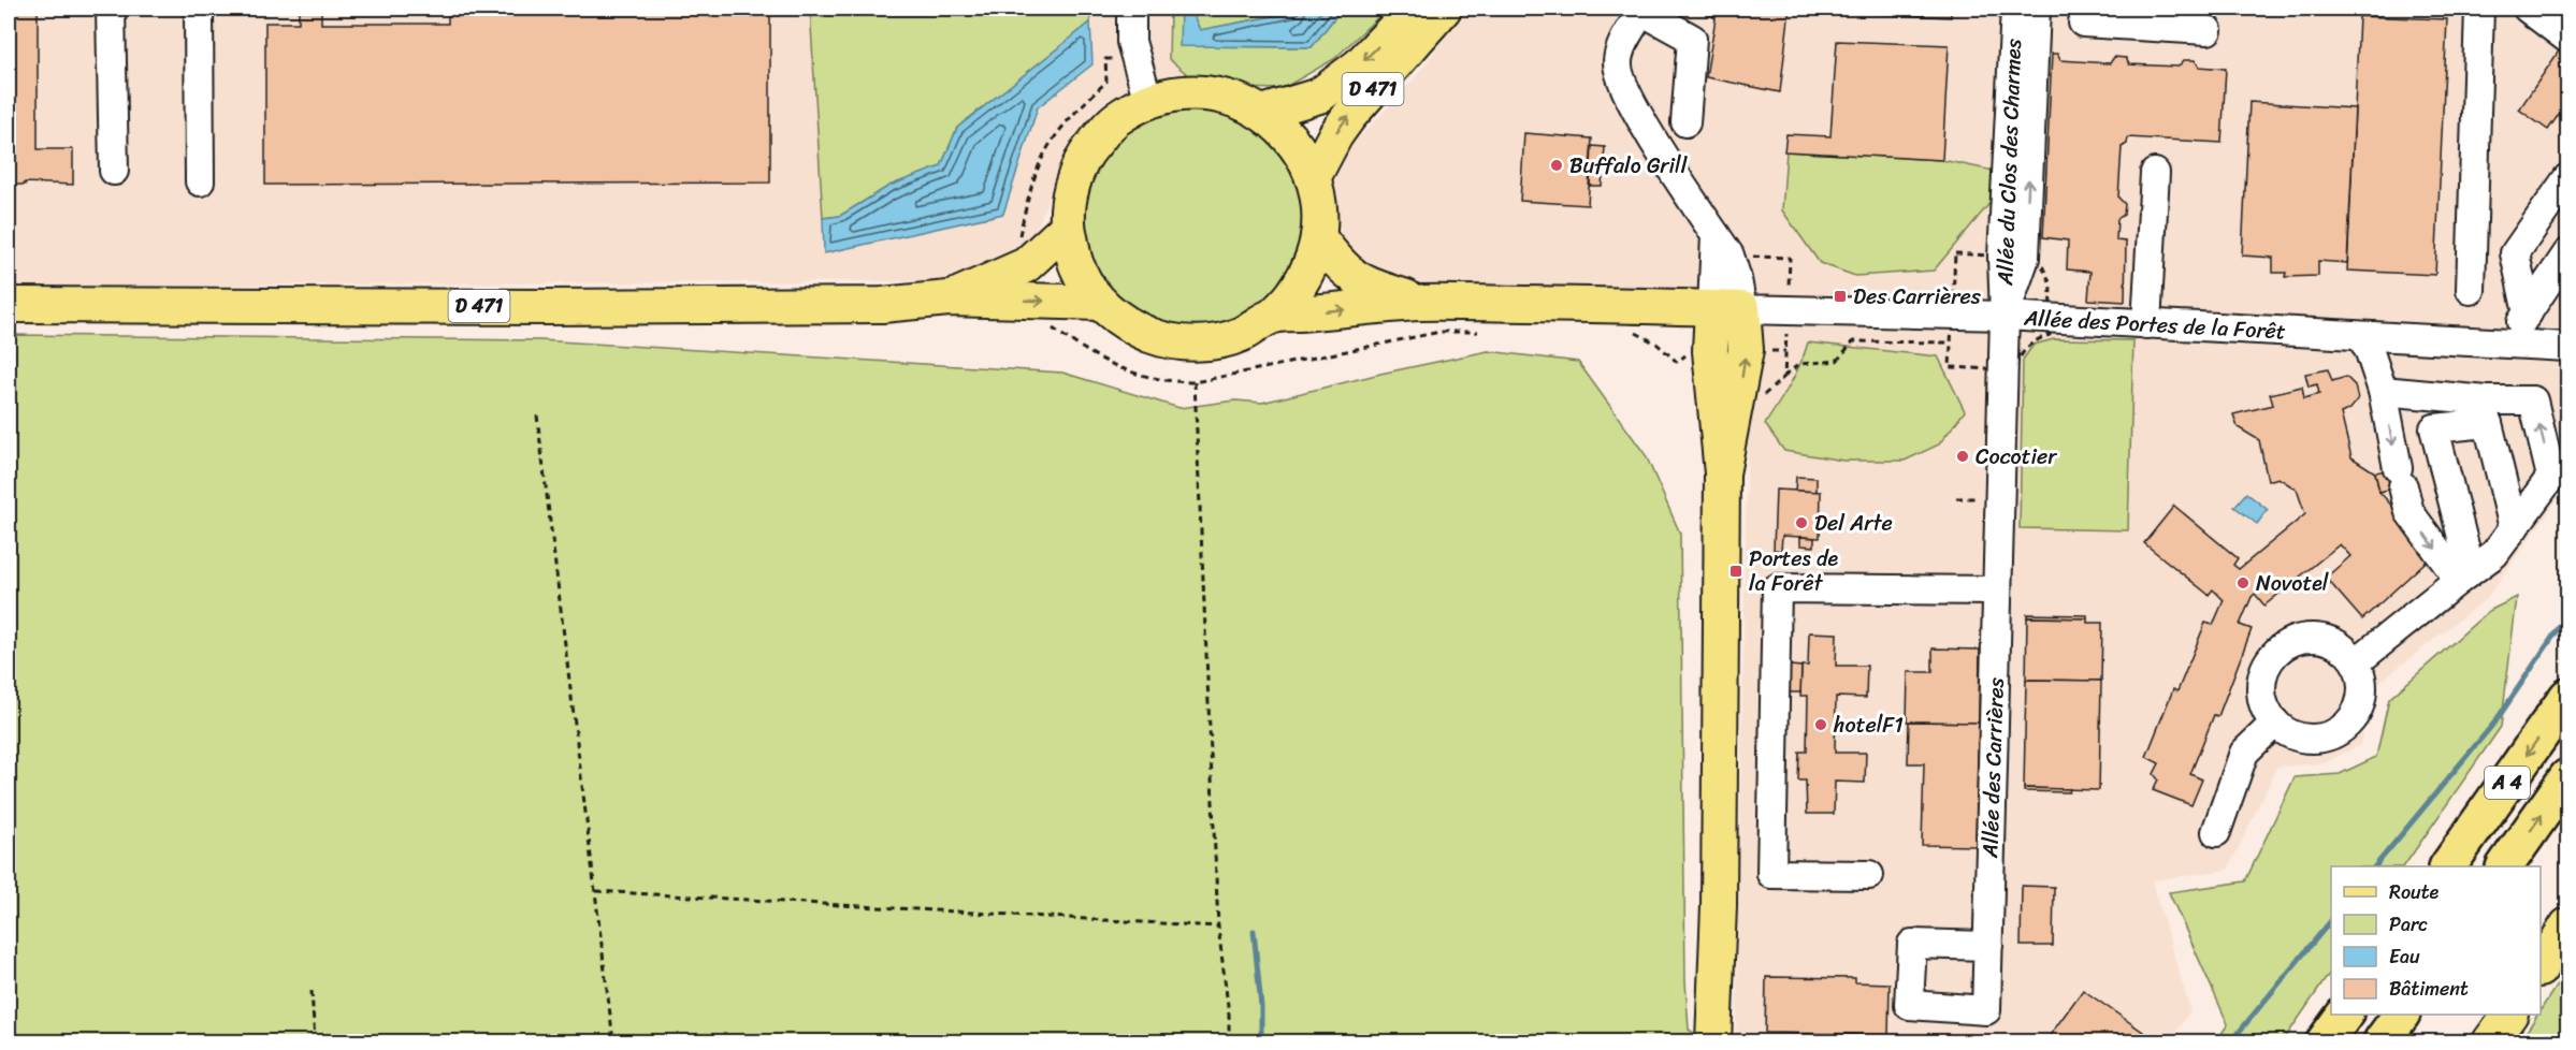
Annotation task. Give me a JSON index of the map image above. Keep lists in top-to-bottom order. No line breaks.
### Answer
{"streets":{"highway":["A 4"],"main road":["D 471"],"street":["Allée du Clos des Charmes","Allée des Portes de la Forêt","Allée des Carrières"]},"crossings":[["Allée du Clos des Charmes","Allée des Portes de la Forêt"],["Allée du Clos des Charmes","Allée des Carrières"]],"places":{"other":["Buffalo Grill","Cocotier","Del Arte","Novotel","hotelF1"],"transit":["Des Carrières","Portes de la Forêt"]},"legend":["Route","Parc","Eau","Bâtiment"]}
